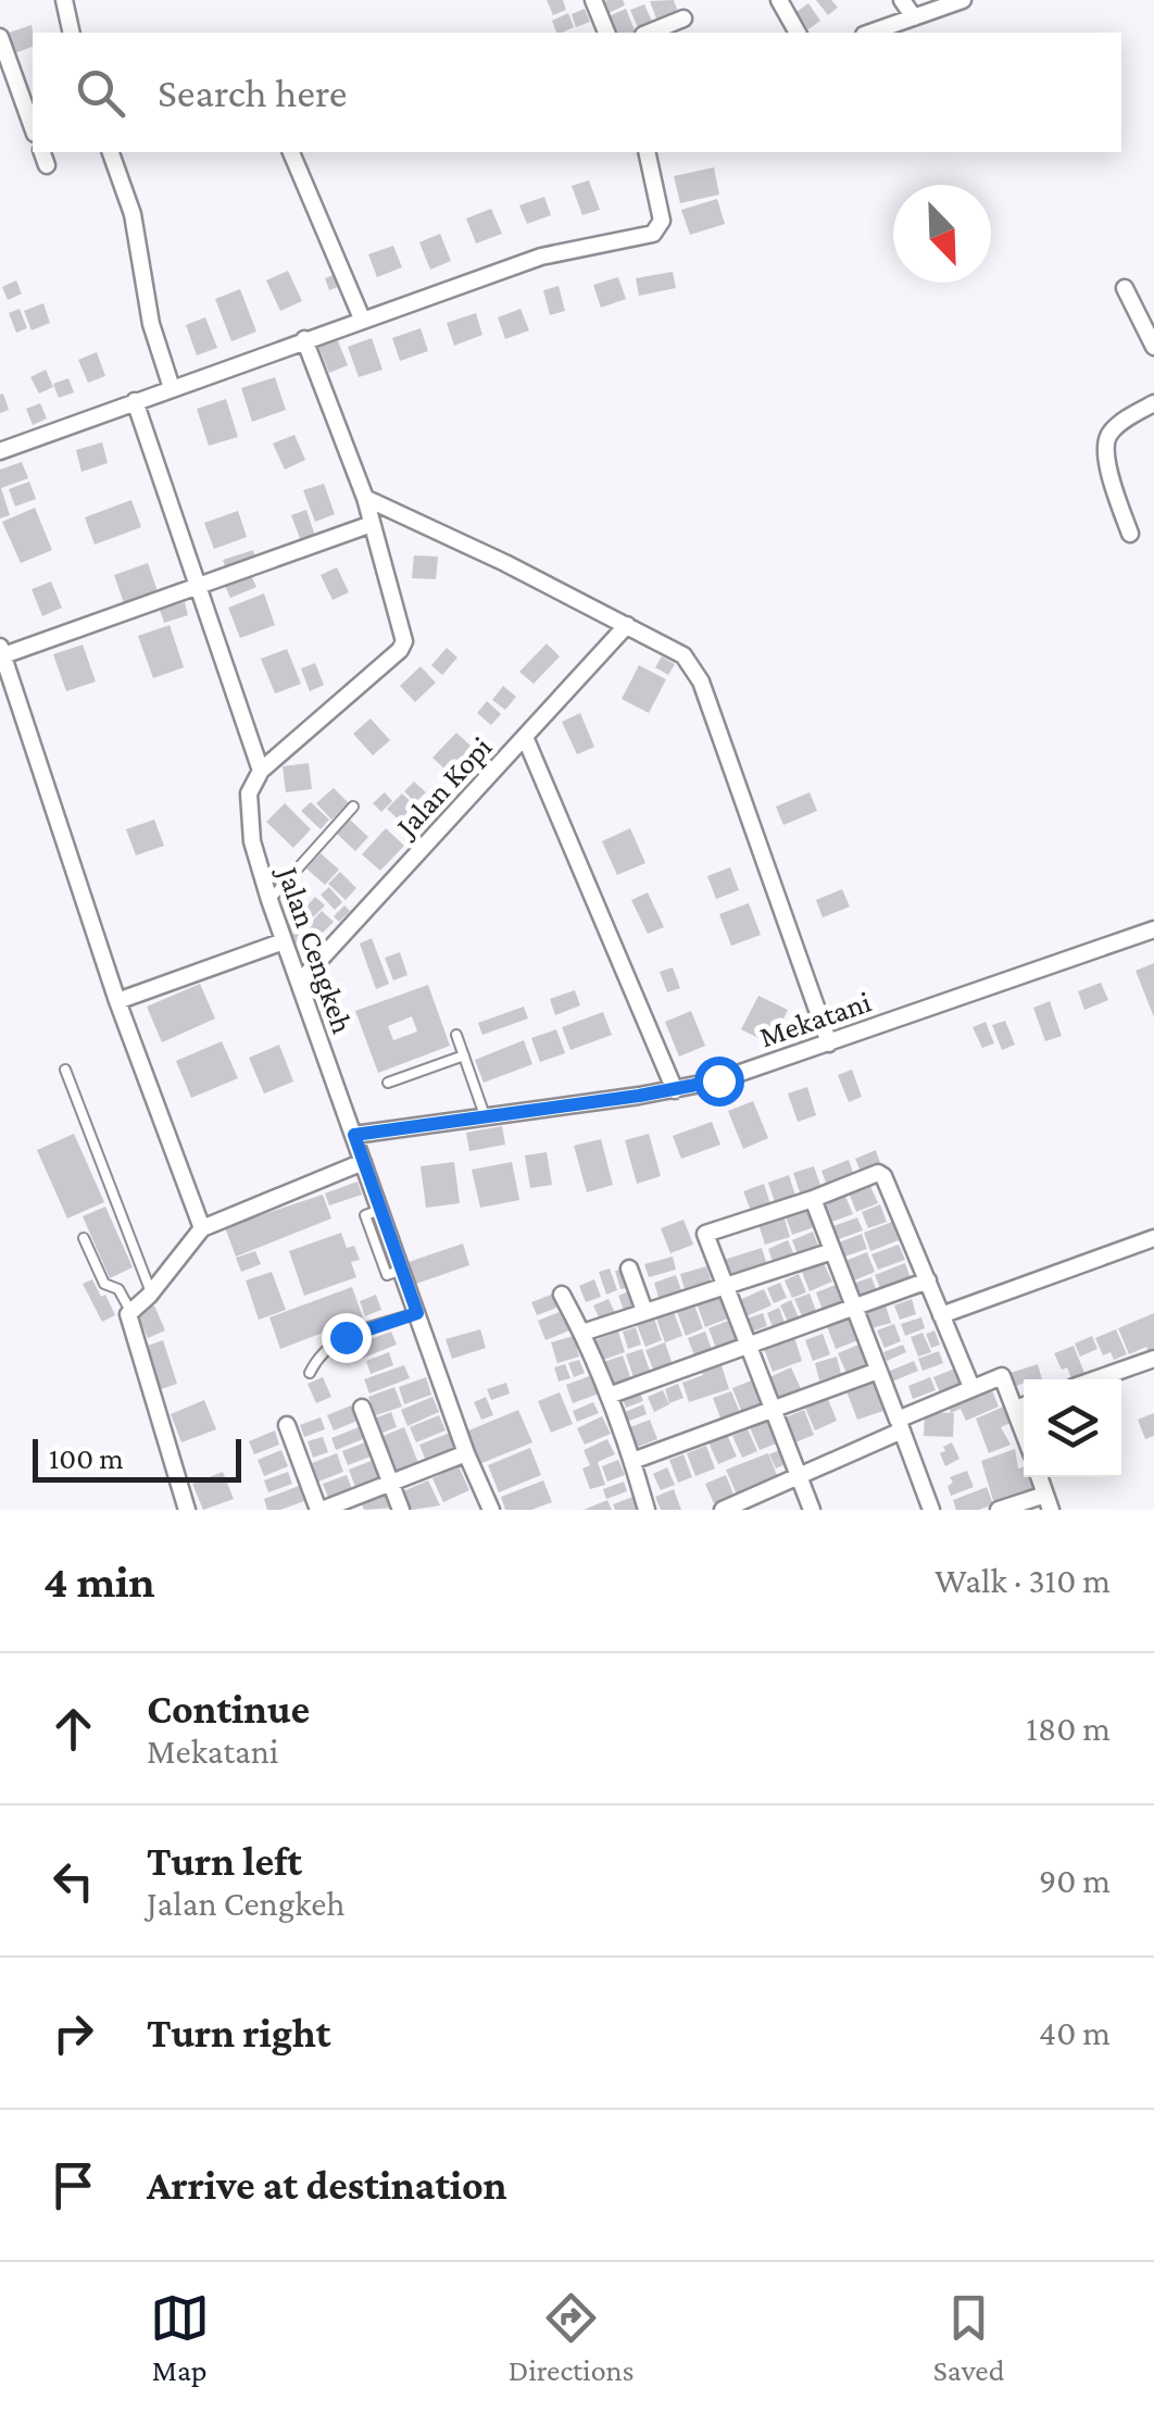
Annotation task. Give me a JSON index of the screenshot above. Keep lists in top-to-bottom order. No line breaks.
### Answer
{"streets":{"street":["Jalan Kopi","Jalan Cengkeh","Mekatani"]},"crossings":[["Jalan Kopi","Jalan Cengkeh"],["Jalan Cengkeh","Mekatani"]],"scale_bar":"100 m","north":"bottom right","page":{"search":"Search here","scale":"100 m","heading":["4 min","Walk · 310 m"],"list":[["Continue","Mekatani","180 m"],["Turn left","Jalan Cengkeh","90 m"],["Turn right","40 m"],"Arrive at destination"],"nav":["Map","Directions","Saved"]}}
